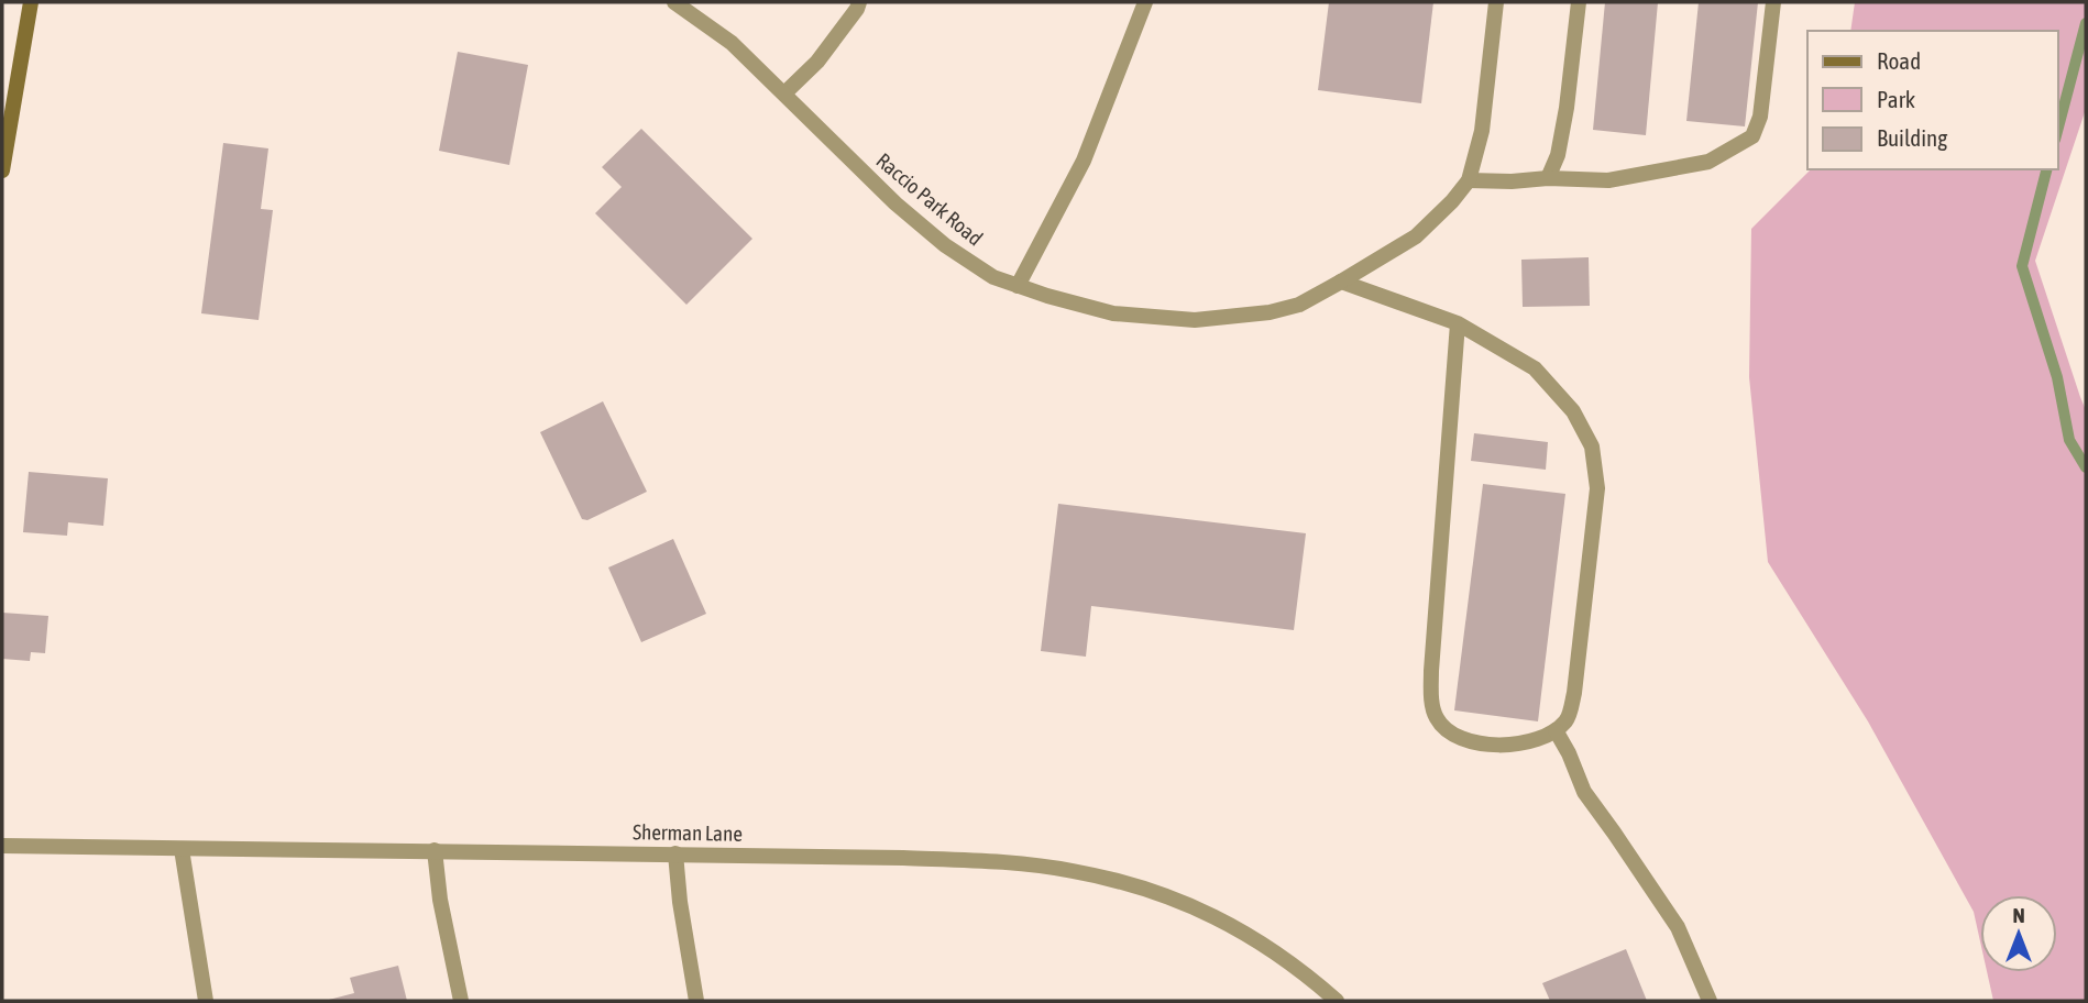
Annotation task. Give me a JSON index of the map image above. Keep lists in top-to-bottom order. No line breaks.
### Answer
{"streets":{"street":["Raccio Park Road","Sherman Lane"]},"legend":["Road","Park","Building"],"north":"top"}
